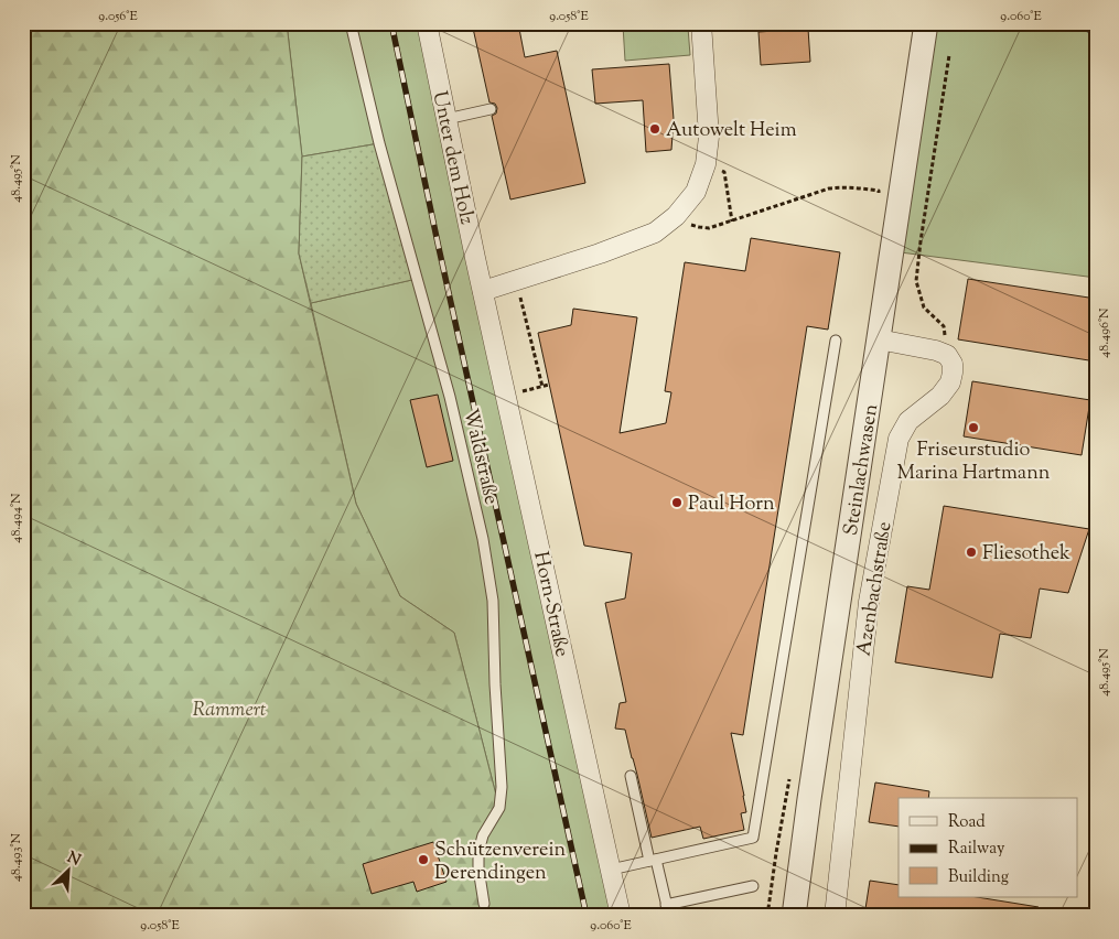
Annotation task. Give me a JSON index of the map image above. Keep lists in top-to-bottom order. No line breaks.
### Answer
{"streets":{"street":["Unter dem Holz","Steinlachwasen","Azenbachstraße","Horn-Straße"],"lane":["Waldstraße"]},"crossings":[["Unter dem Holz","Horn-Straße"]],"parks":["Rammert"],"places":["Autowelt Heim","Friseurstudio Marina Hartmann","Paul Horn","Fliesothek","Schützenverein Derendingen"],"legend":["Road","Railway","Building"],"north":"top right","coordinates":["9.056°E","9.058°E","9.060°E","48.495°N","48.496°N","48.494°N","48.493°N"]}
